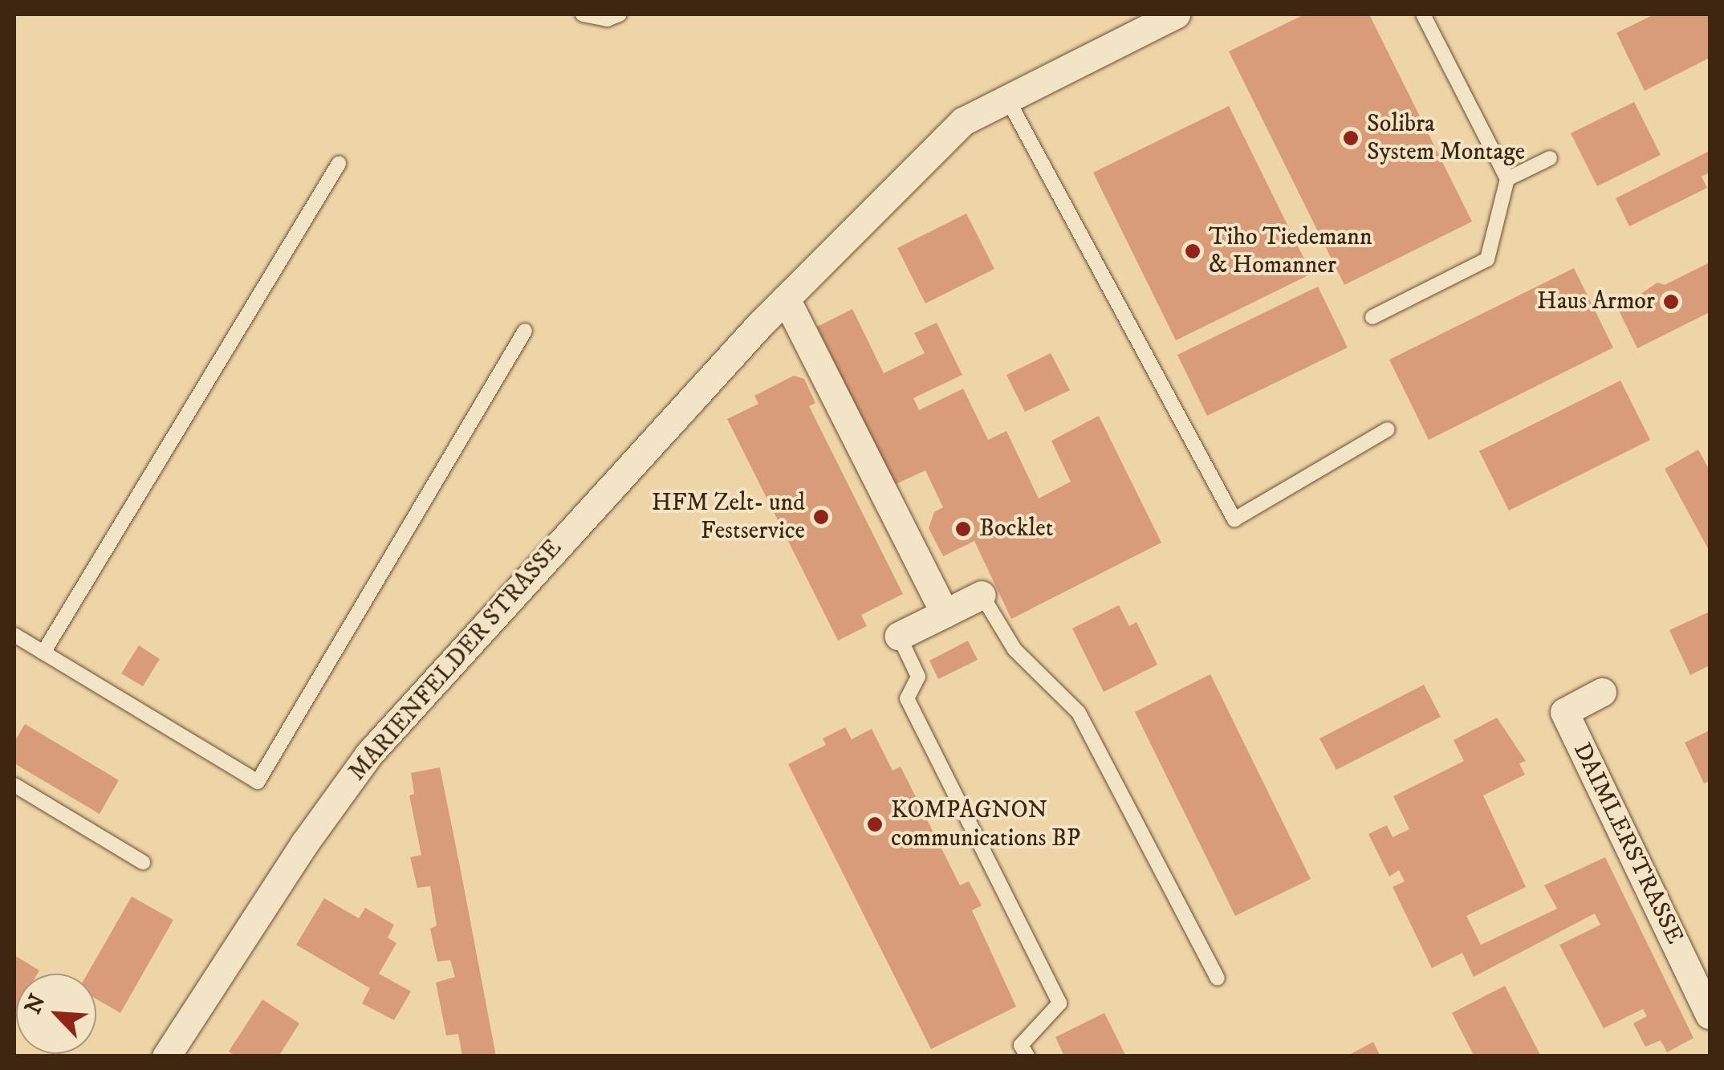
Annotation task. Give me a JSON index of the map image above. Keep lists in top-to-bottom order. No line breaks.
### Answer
{"streets":{"street":["MARIENFELDER STRASSE","DAIMLERSTRASSE"]},"places":["Solibra System Montage","Tiho Tiedemann & Homanner","Haus Armor","HFM Zelt- und Festservice","Bocklet","KOMPAGNON communications BP"],"north":"top left"}
